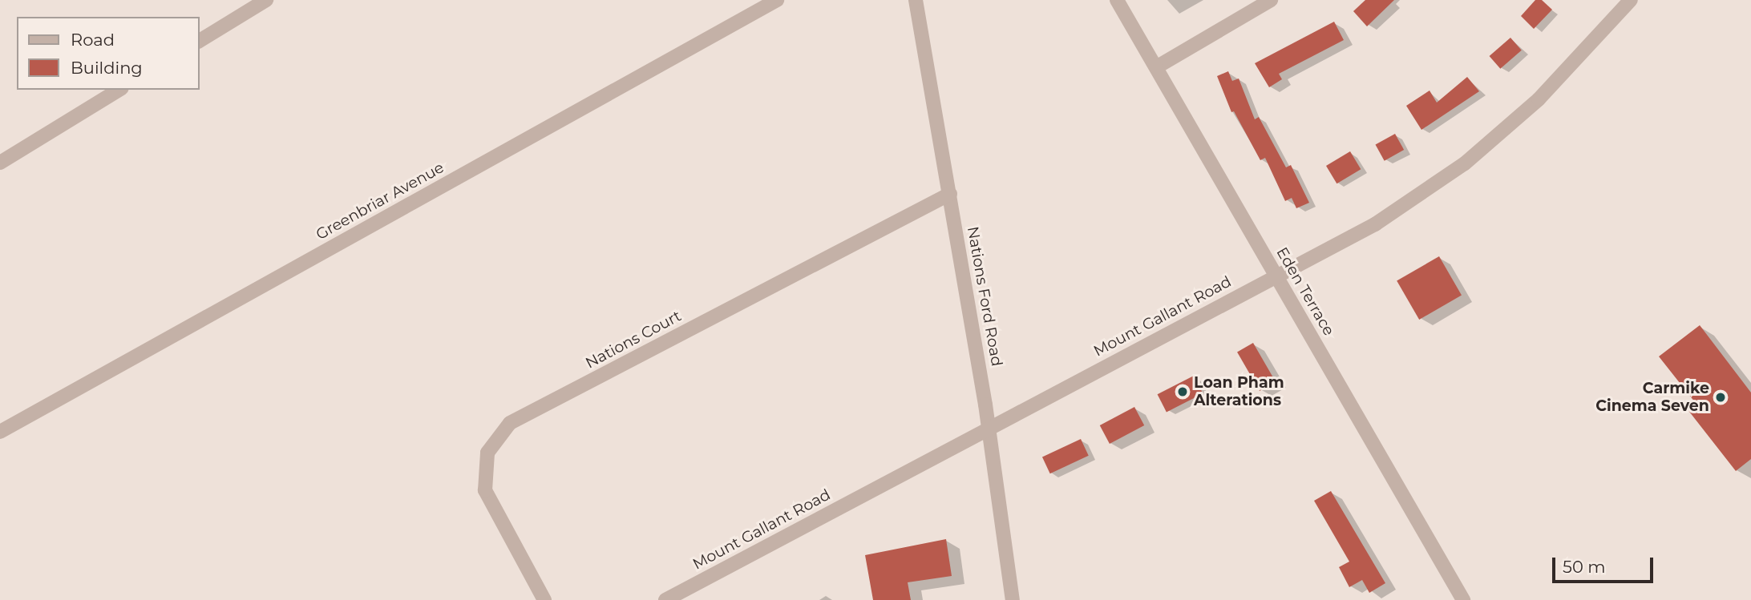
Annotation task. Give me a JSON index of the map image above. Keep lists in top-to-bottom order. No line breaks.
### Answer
{"streets":{"street":["Greenbriar Avenue","Eden Terrace","Nations Ford Road","Mount Gallant Road","Nations Court"]},"crossings":[["Eden Terrace","Mount Gallant Road"],["Nations Ford Road","Mount Gallant Road"],["Nations Ford Road","Nations Court"]],"places":["Loan Pham Alterations","Carmike Cinema Seven"],"legend":["Road","Building"],"scale_bar":"50 m"}
